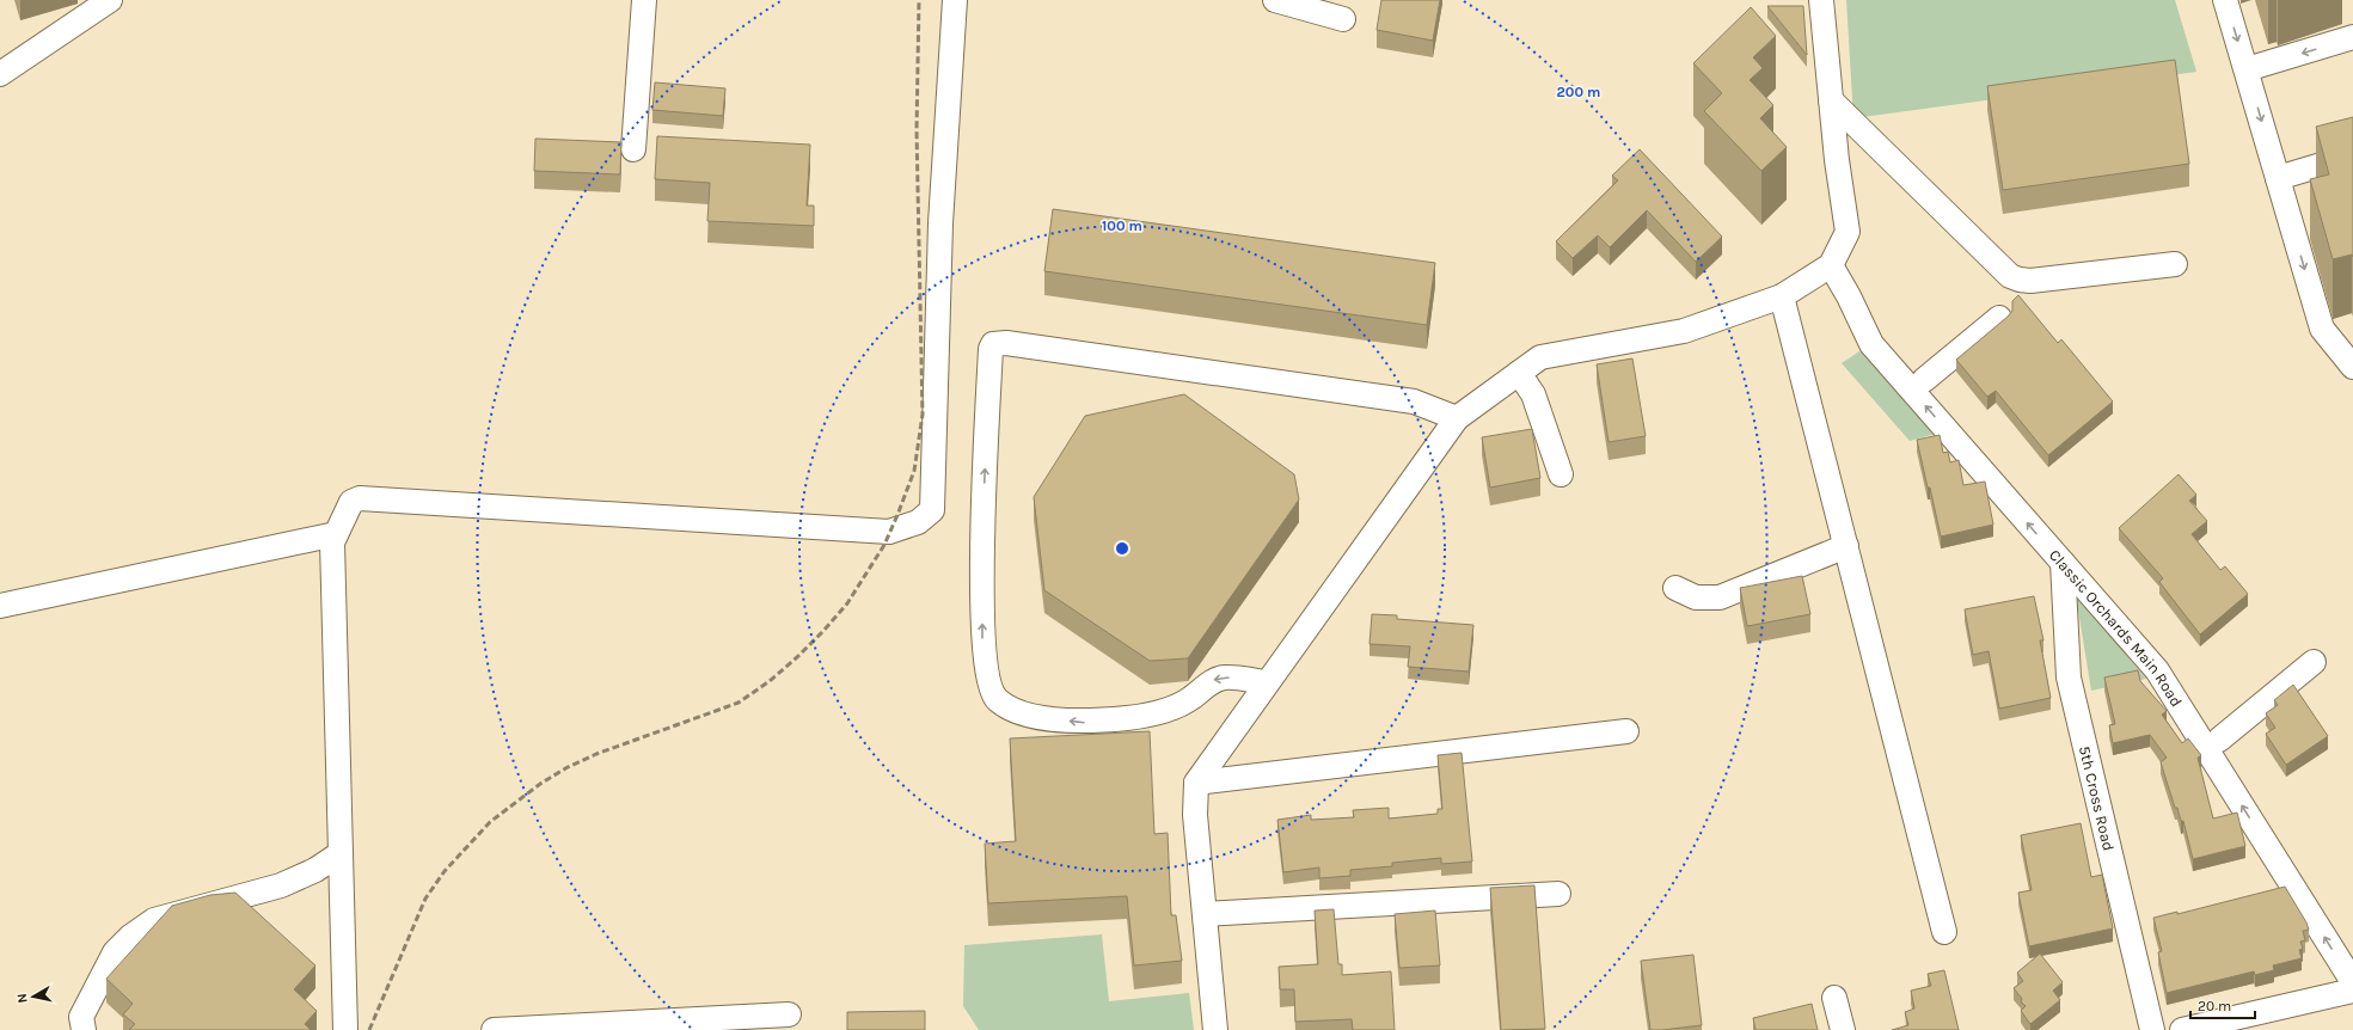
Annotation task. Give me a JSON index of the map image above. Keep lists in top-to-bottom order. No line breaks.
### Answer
{"streets":{"street":["Classic Orchards Main Road","5th Cross Road"]},"crossings":[["Classic Orchards Main Road","5th Cross Road"]],"scale_bar":"20 m","north":"left","rings":["200 m","100 m"]}
